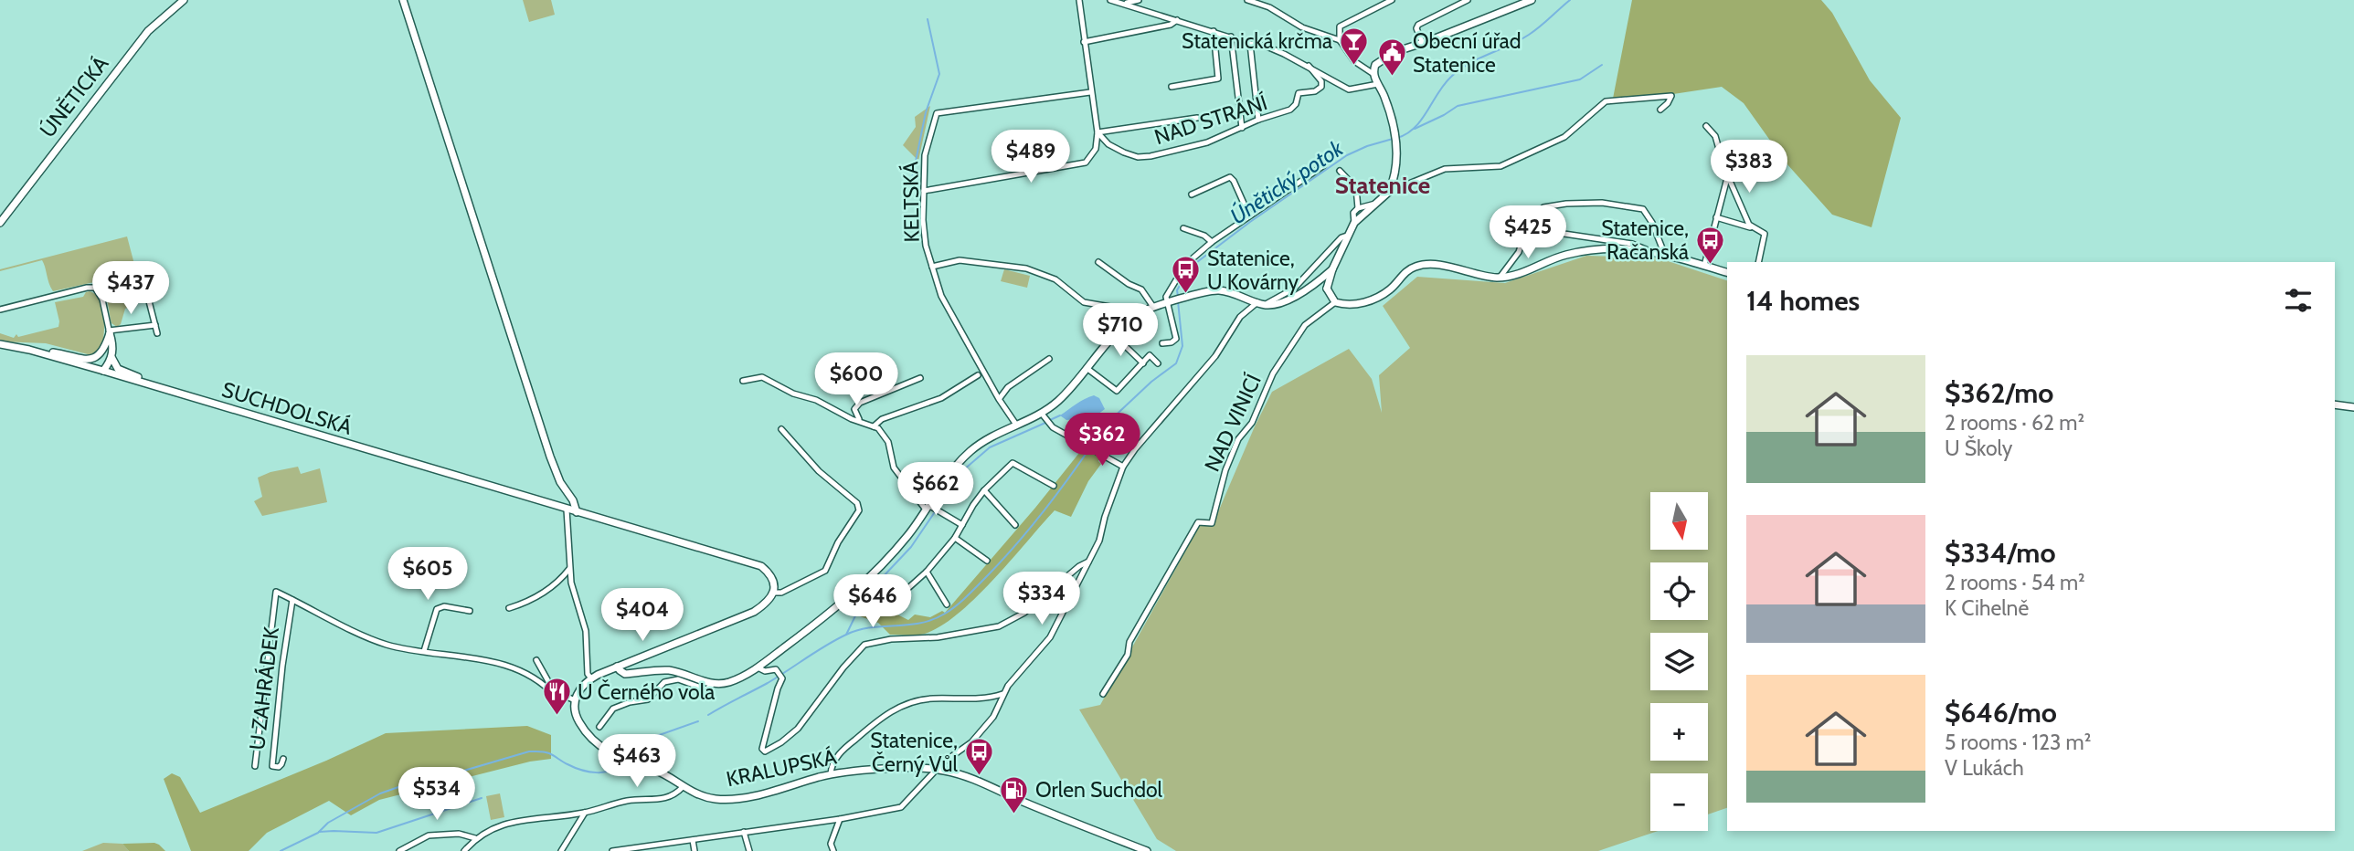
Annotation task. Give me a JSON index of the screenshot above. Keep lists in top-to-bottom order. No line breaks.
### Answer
{"streets":{"main road":["ÚNĚTICKÁ","SUCHDOLSKÁ","KRALUPSKÁ"],"street":["NAD STRÁNÍ","KELTSKÁ","NAD VINICÍ","U ZAHRÁDEK"]},"crossings":[["NAD STRÁNÍ","KELTSKÁ"]],"districts":["Statenice"],"water":["Únětický potok"],"places":{"bar":["Statenická krčma"],"public building":["Obecní úřad Statenice"],"bus stop":["Statenice, Račanská","Statenice, U Kovárny","Statenice, Černý Vůl"],"restaurant":["U Černého vola"],"fuel station":["Orlen Suchdol"]},"north":"bottom","page":{"price":["$489","$383","$425","$437","$710","$600","$362","$662","$605","$334","$646","$404","$463","$534"],"heading":"14 homes","list":[{"name":"$362/mo","note":"2 rooms · 62 m² · U Školy"},{"name":"$334/mo","note":"2 rooms · 54 m² · K Cihelně"},{"name":"$646/mo","note":"5 rooms · 123 m² · V Lukách"}],"map_buttons":["+","−"]}}
